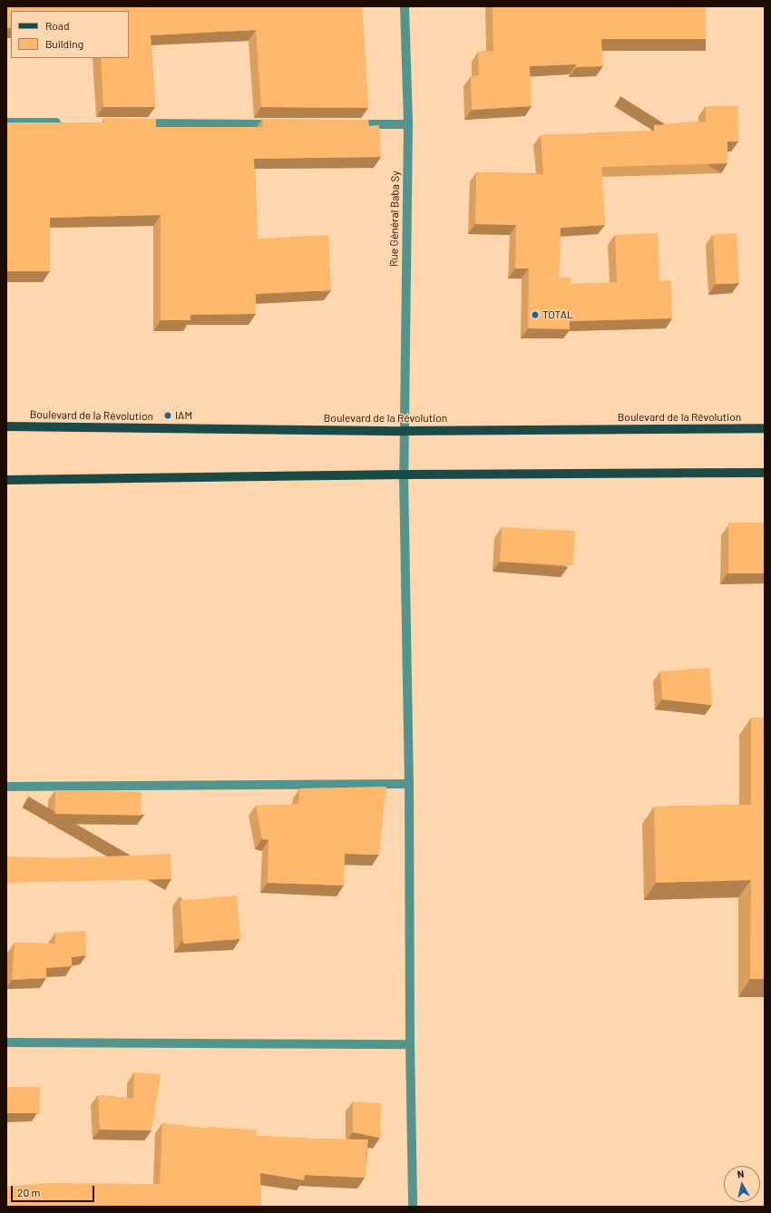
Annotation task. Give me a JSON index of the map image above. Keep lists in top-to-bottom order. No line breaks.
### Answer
{"streets":{"main road":["Boulevard de la Révolution"],"street":["Rue Général Baba Sy"]},"crossings":[["Rue Général Baba Sy","Boulevard de la Révolution"]],"places":["TOTAL","IAM"],"legend":["Road","Building"],"scale_bar":"20 m","north":"top"}
